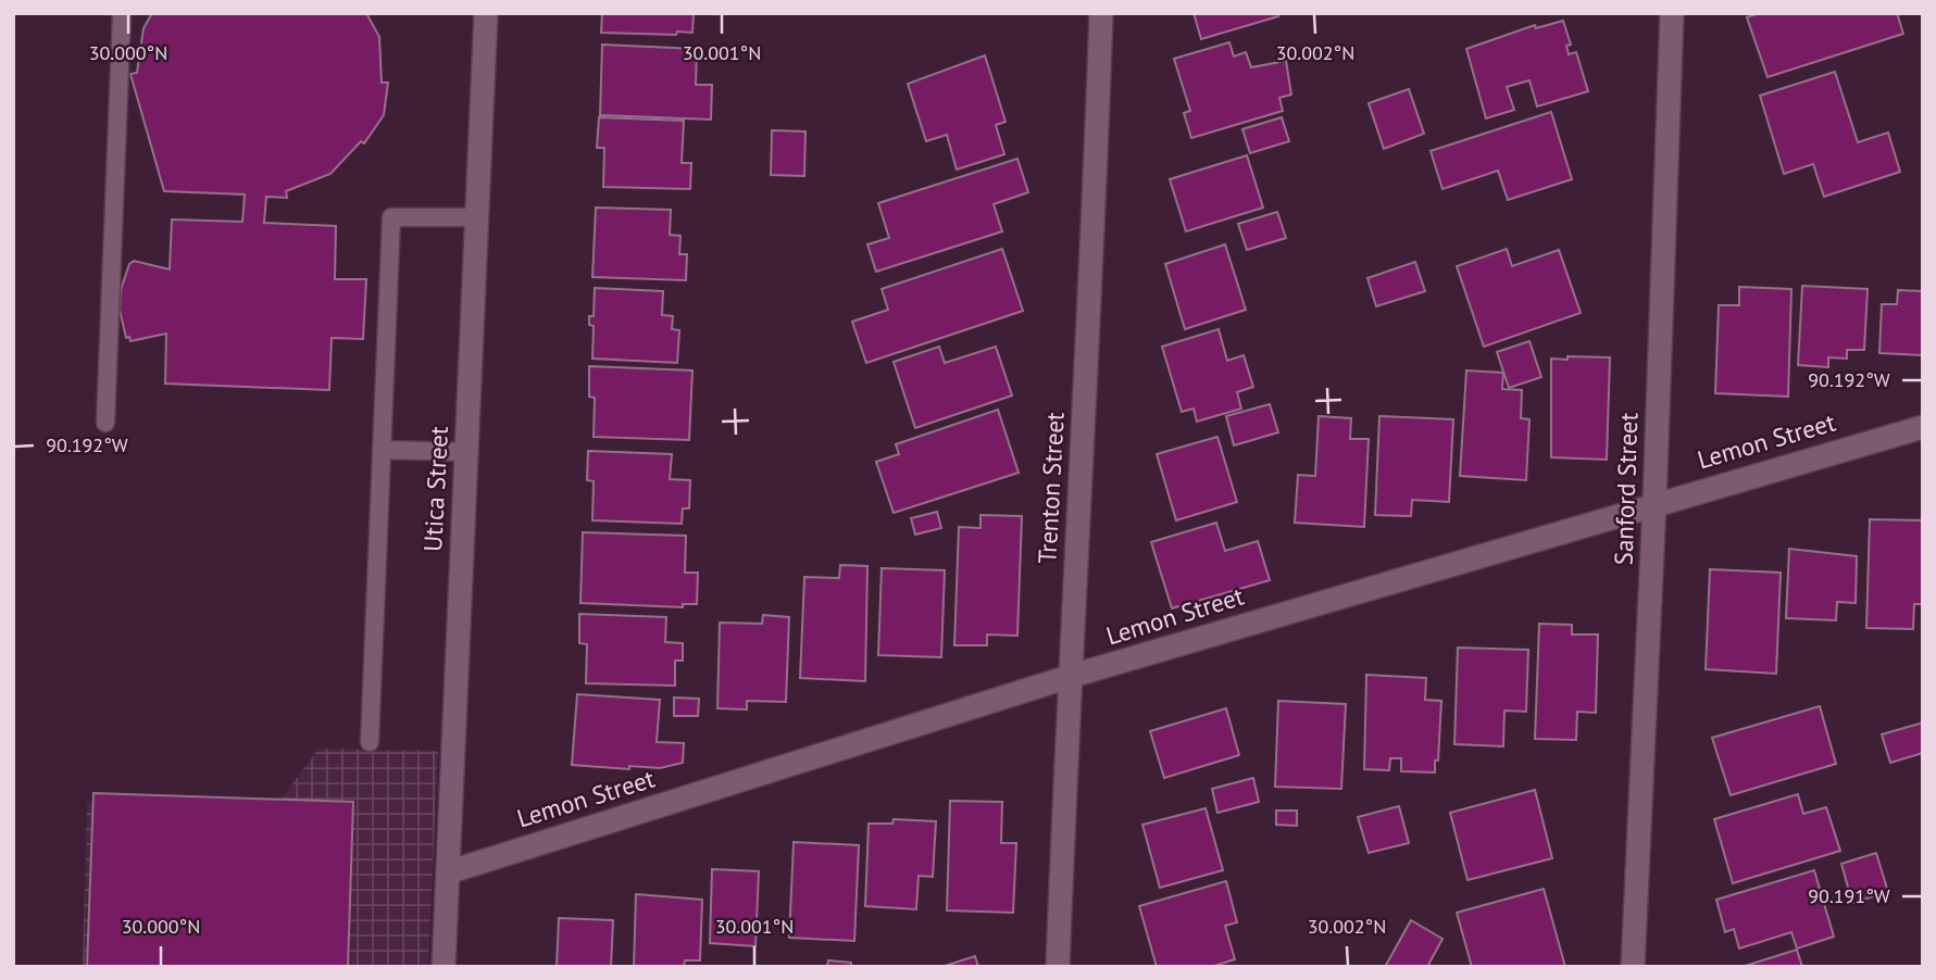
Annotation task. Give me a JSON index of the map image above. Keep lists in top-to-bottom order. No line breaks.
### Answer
{"streets":{"street":["Lemon Street","Trenton Street","Utica Street","Sanford Street"]},"crossings":[["Lemon Street","Trenton Street"],["Lemon Street","Utica Street"],["Lemon Street","Sanford Street"]],"coordinates":["30.000°N","30.001°N","30.002°N","90.192°W","90.191°W"]}
